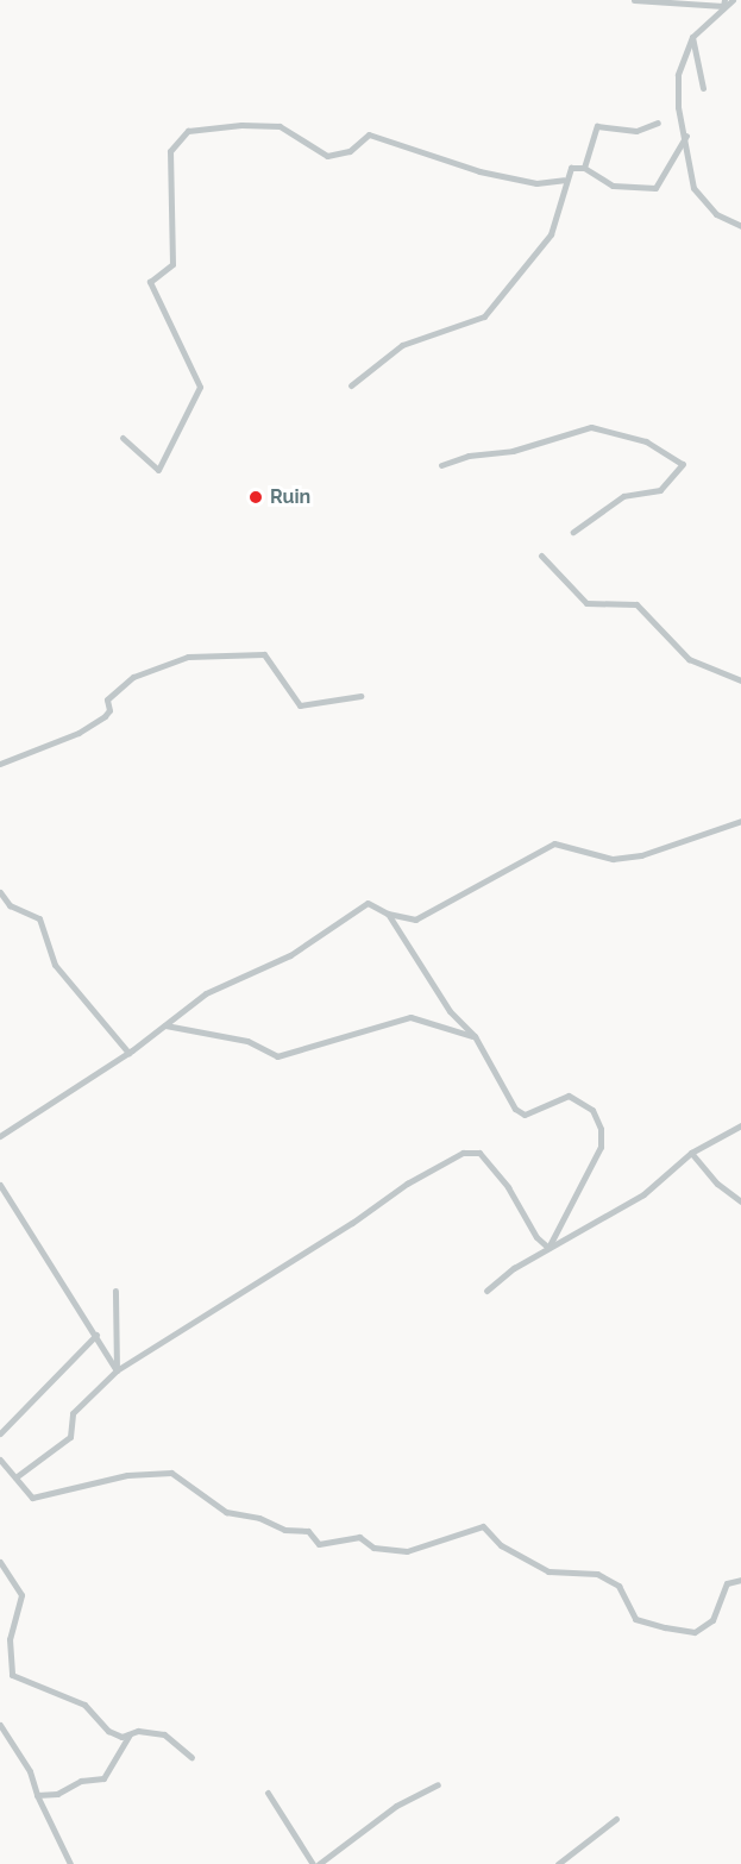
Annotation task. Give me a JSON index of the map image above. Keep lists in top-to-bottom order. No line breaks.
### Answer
{"places":["Ruin"]}
